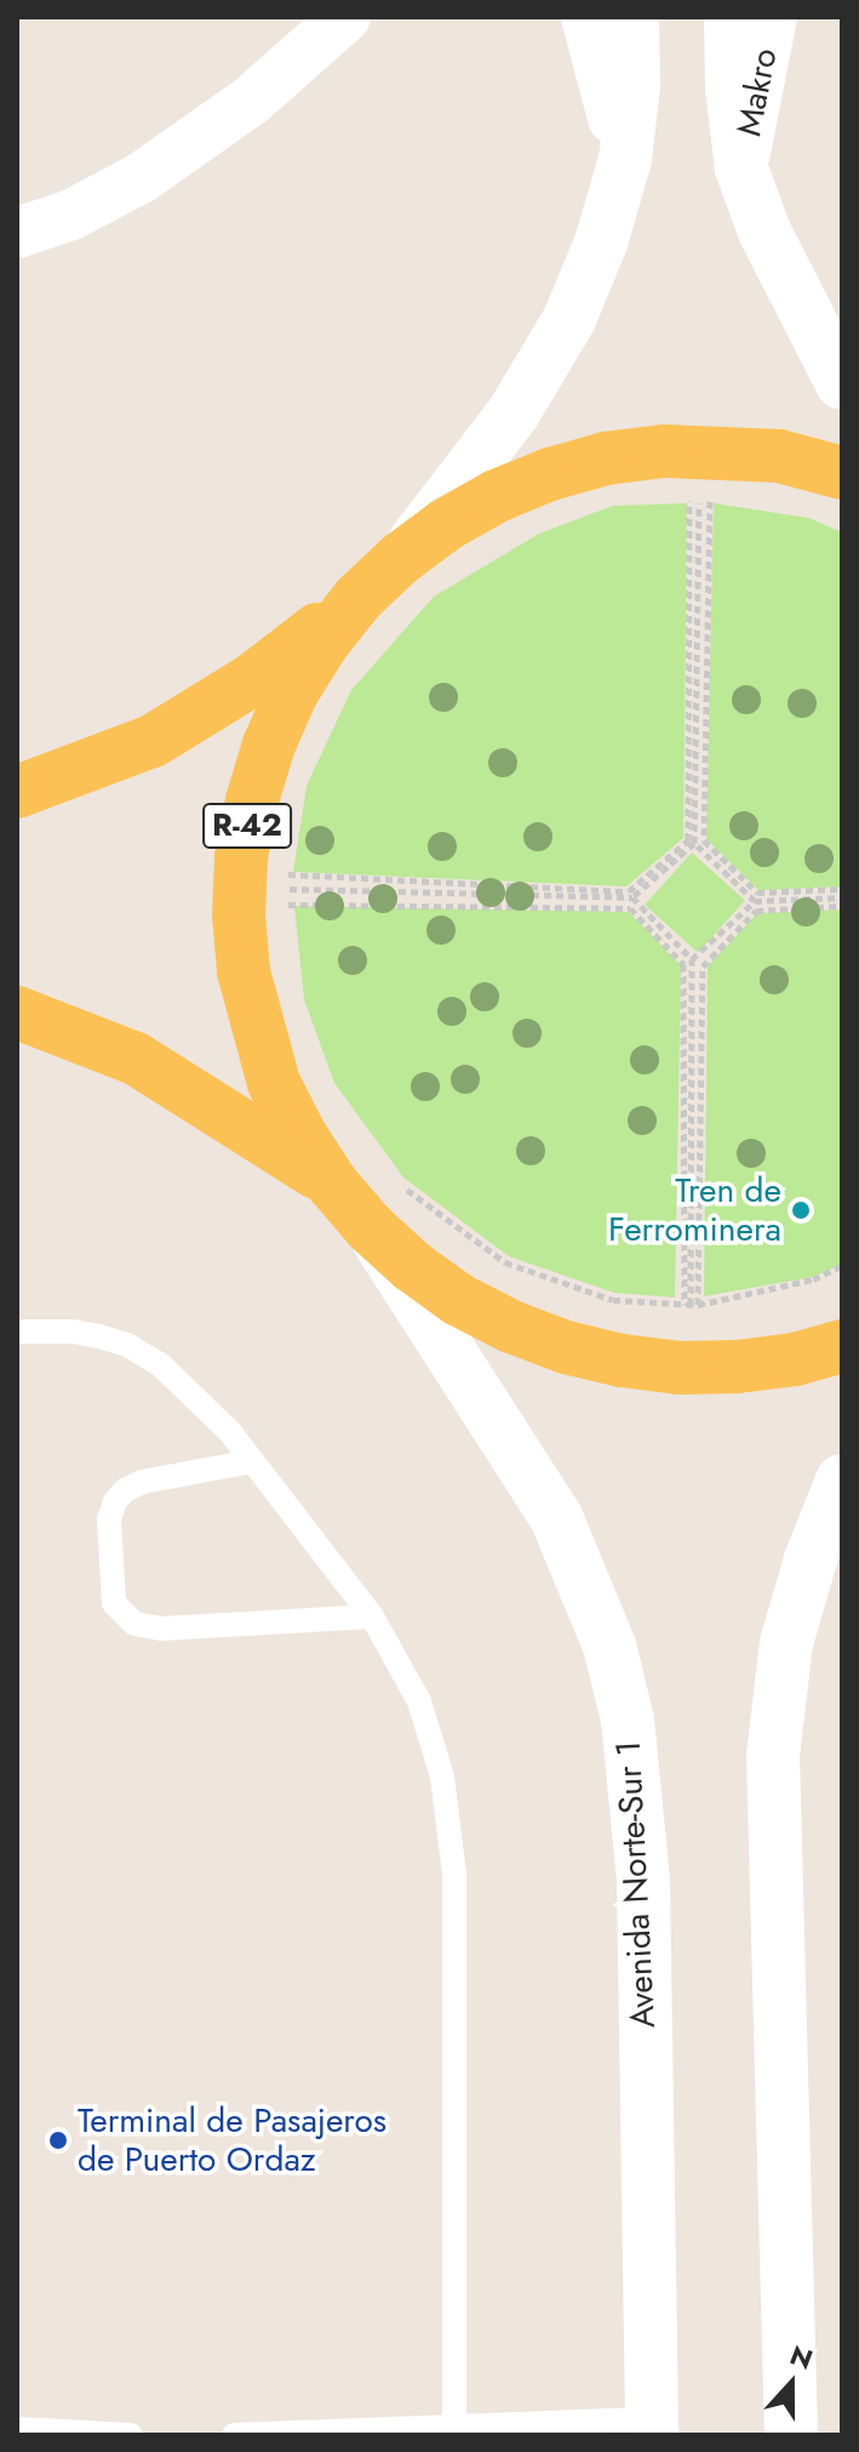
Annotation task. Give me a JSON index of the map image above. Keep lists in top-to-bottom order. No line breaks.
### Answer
{"streets":{"main road":["R-42","Avenida Norte-Sur 1"],"street":["Makro"]},"crossings":[["R-42","Avenida Norte-Sur 1"]],"places":["Tren de Ferrominera","Terminal de Pasajeros de Puerto Ordaz"],"north":"top"}
